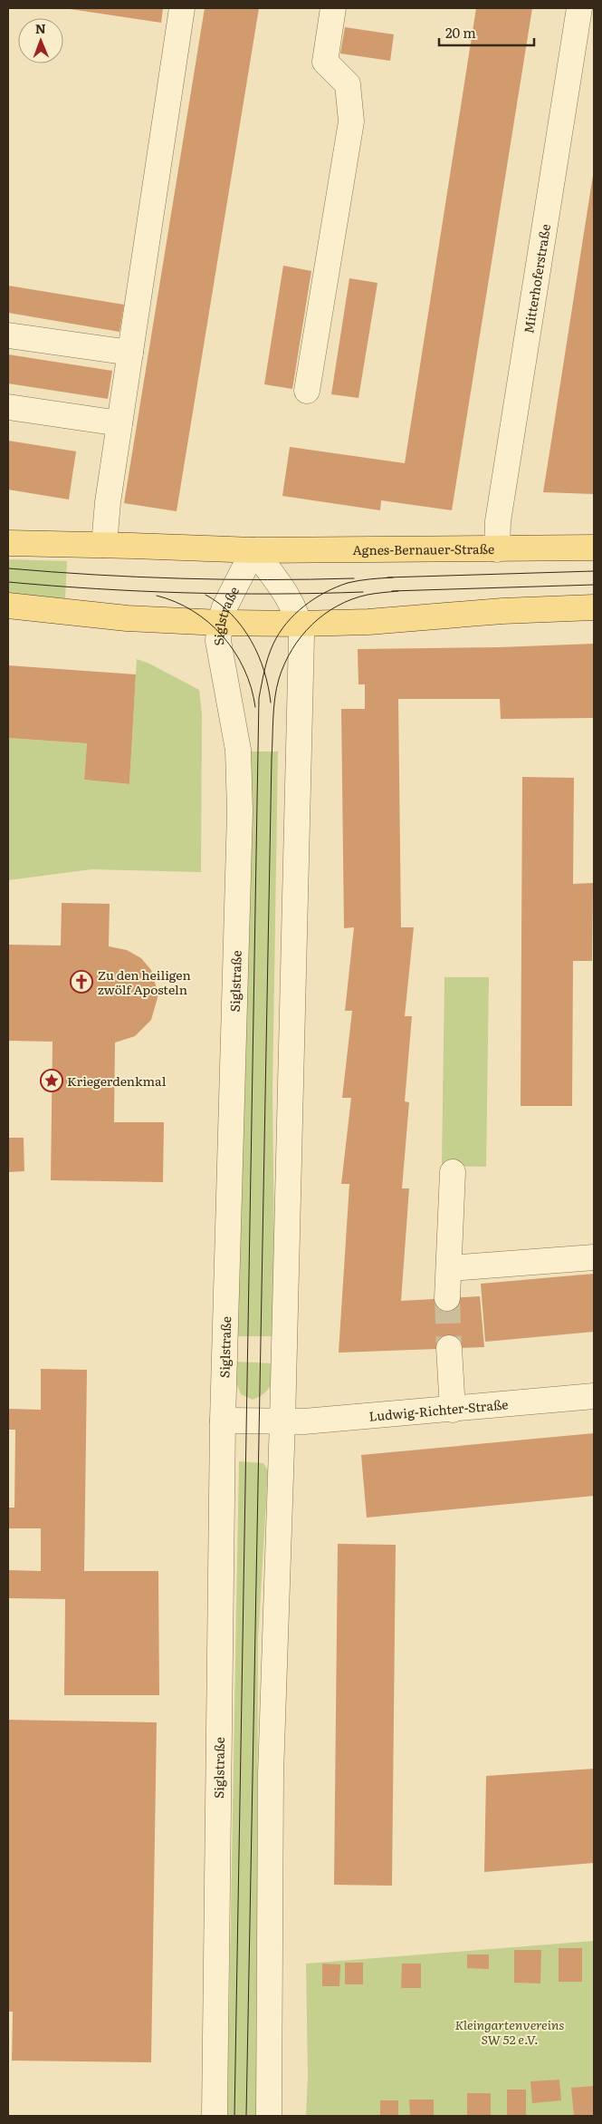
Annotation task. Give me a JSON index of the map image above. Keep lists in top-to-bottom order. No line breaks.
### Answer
{"streets":{"main road":["Agnes-Bernauer-Straße"],"street":["Mitterhoferstraße","Siglstraße","Ludwig-Richter-Straße"]},"crossings":[["Mitterhoferstraße","Agnes-Bernauer-Straße"],["Agnes-Bernauer-Straße","Siglstraße"]],"parks":["Kleingartenvereins SW 52 e.V."],"places":{"church":["Zu den heiligen zwölf Aposteln"],"place":["Kriegerdenkmal"]},"scale_bar":"20 m","north":"top"}
